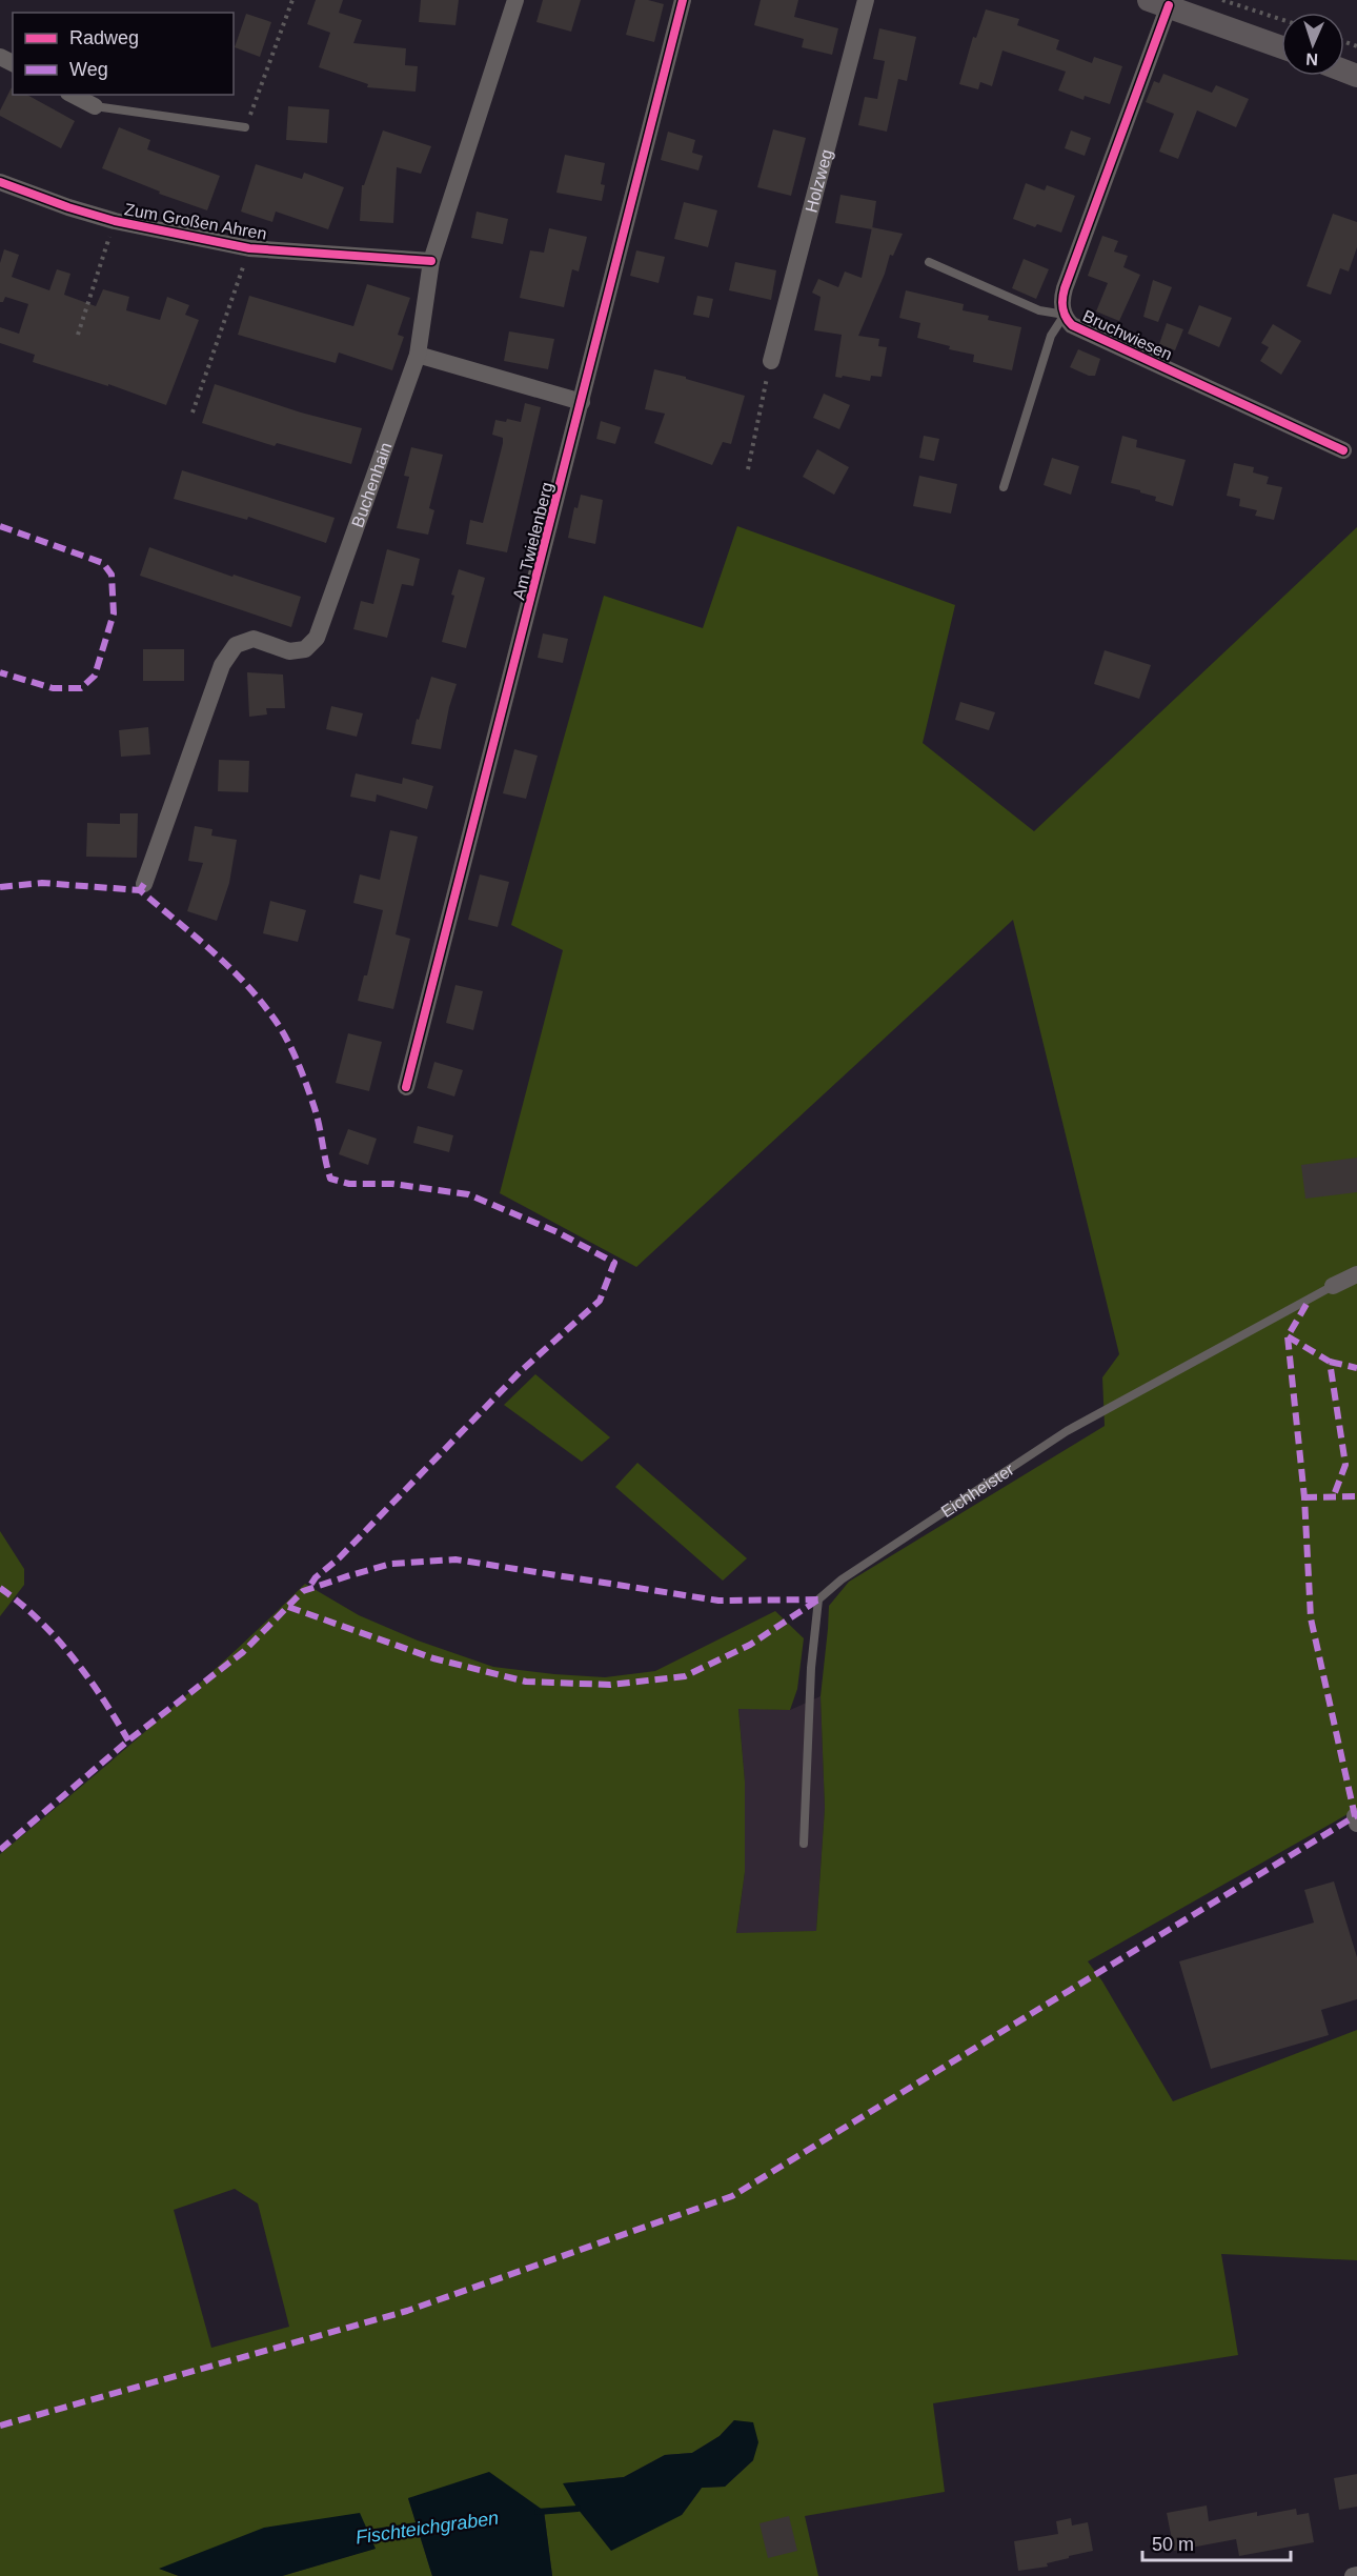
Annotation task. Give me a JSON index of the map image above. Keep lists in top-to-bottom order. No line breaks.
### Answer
{"streets":{"street":["Holzweg","Zum Großen Ahren","Bruchwiesen","Buchenhain","Am Twielenberg","Eichheister"]},"crossings":[["Zum Großen Ahren","Buchenhain"]],"water":["Fischteichgraben"],"legend":["Radweg","Weg"],"scale_bar":"50 m","north":"bottom"}
